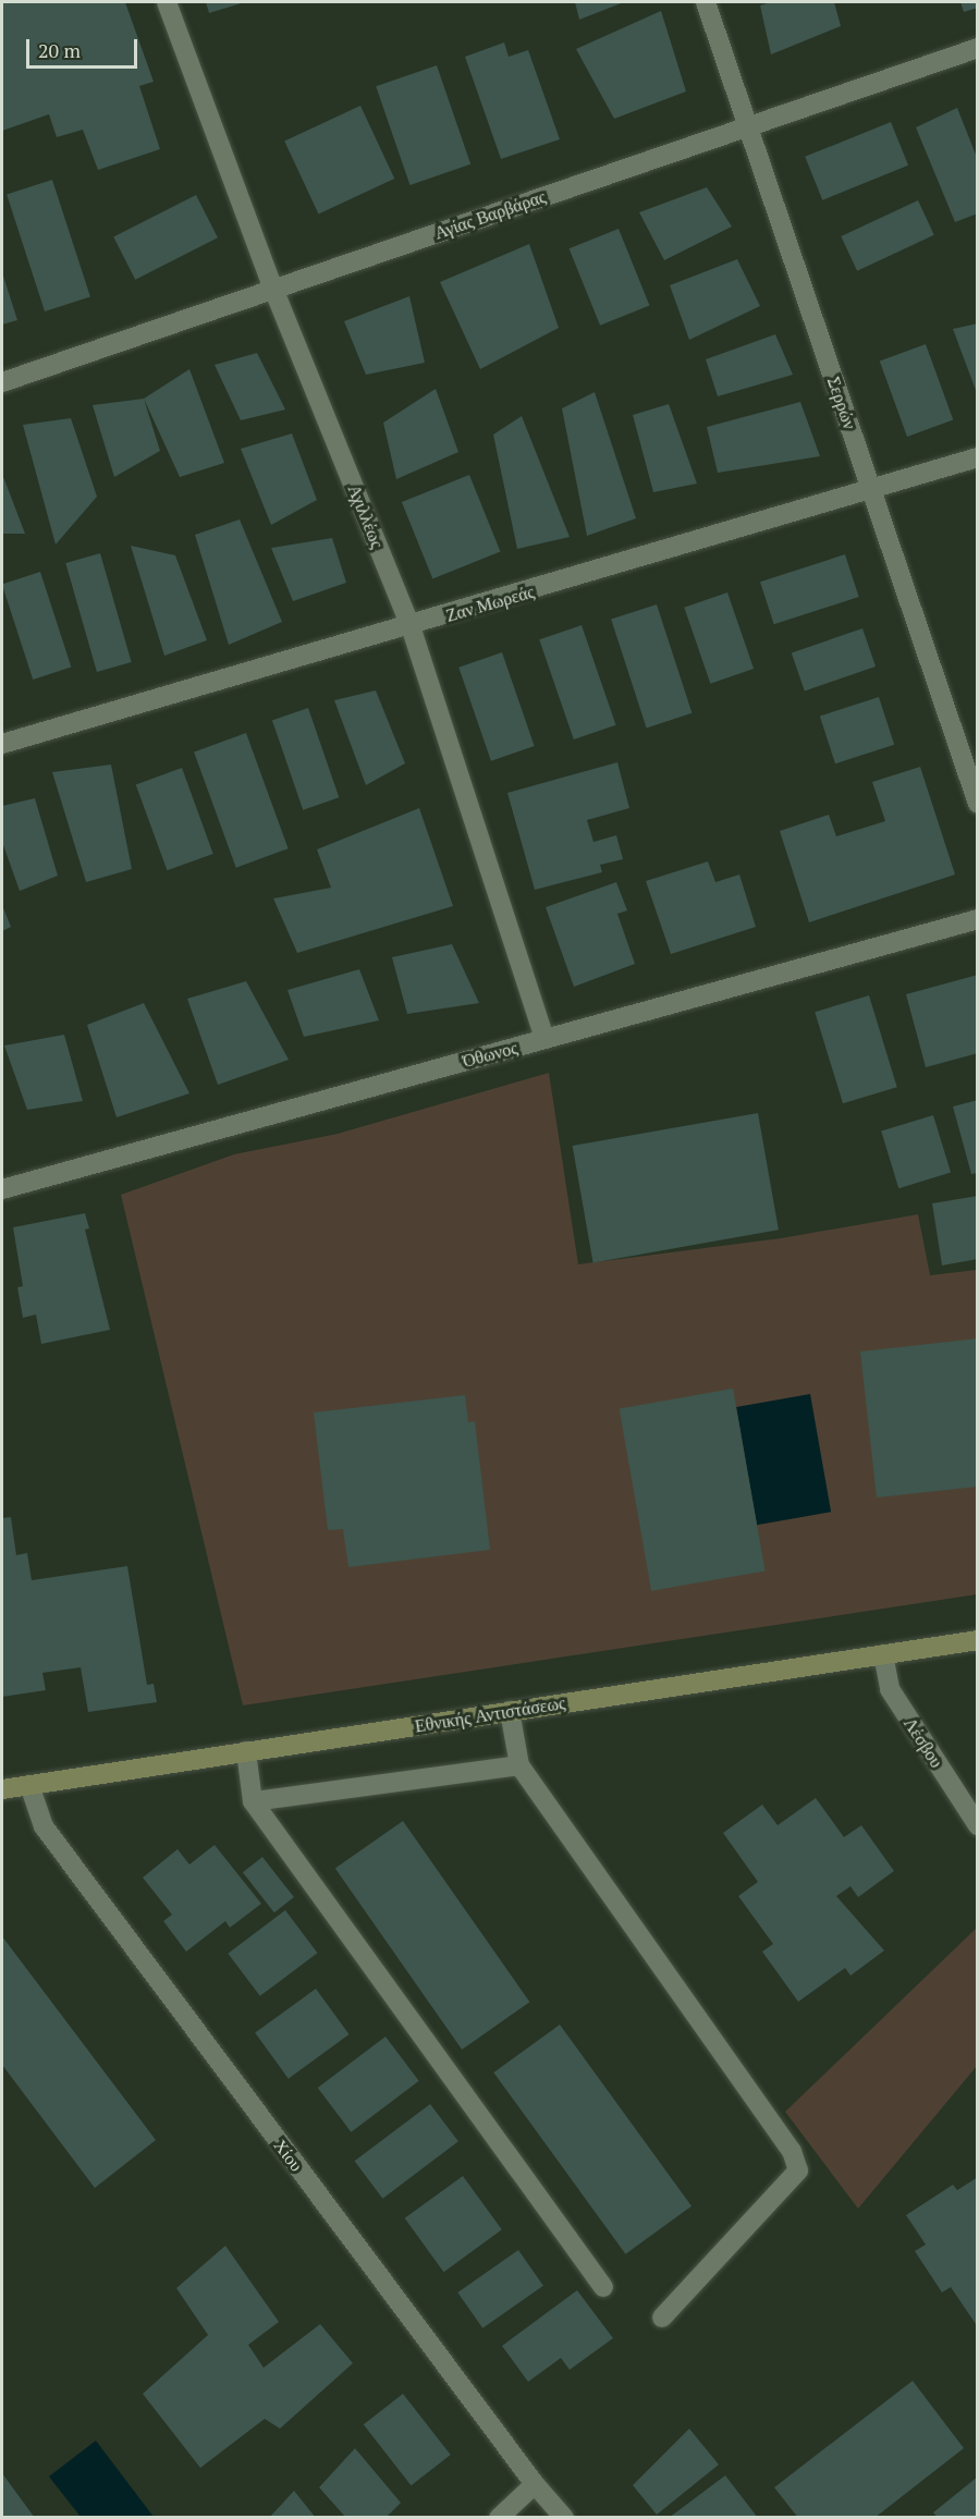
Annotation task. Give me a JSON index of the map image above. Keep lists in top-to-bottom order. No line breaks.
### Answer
{"streets":{"main road":["Εθνικής Αντιστάσεως"],"street":["Αγίας Βαρβάρας","Σερρών","Αχιλλέως","Ζαν Μωρεάς","Όθωνος","Λέσβου","Χίου"]},"crossings":[["Αγίας Βαρβάρας","Σερρών"],["Αγίας Βαρβάρας","Αχιλλέως"],["Σερρών","Ζαν Μωρεάς"],["Αχιλλέως","Ζαν Μωρεάς"],["Αχιλλέως","Όθωνος"],["Εθνικής Αντιστάσεως","Λέσβου"],["Εθνικής Αντιστάσεως","Χίου"]],"scale_bar":"20 m"}
